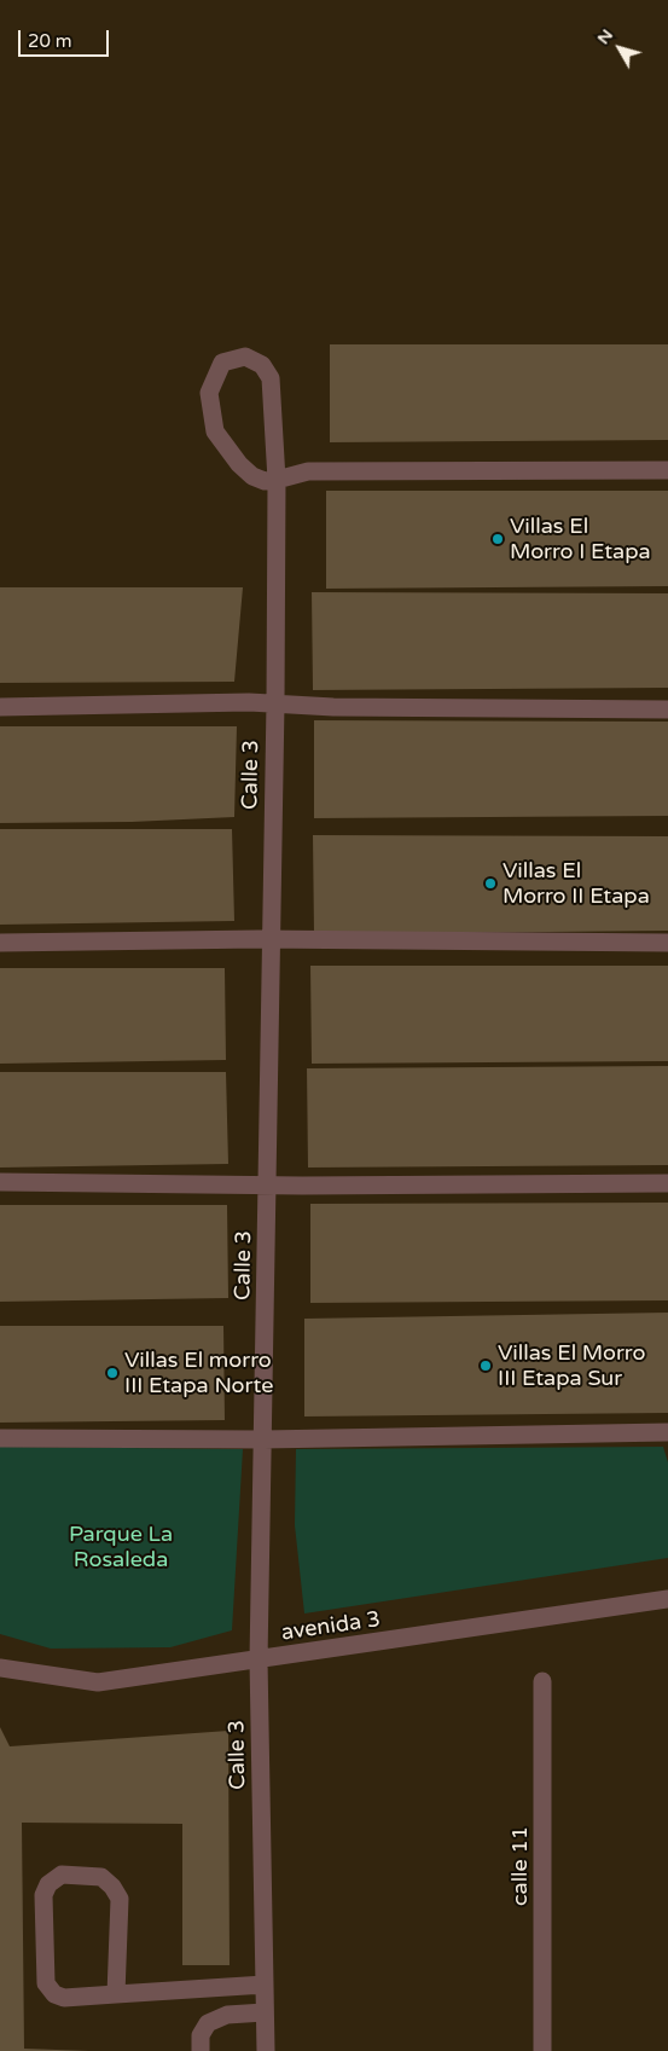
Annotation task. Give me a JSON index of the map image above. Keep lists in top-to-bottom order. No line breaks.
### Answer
{"streets":{"street":["Calle 3","avenida 3","calle 11"]},"crossings":[["Calle 3","avenida 3"]],"parks":["Parque La Rosaleda"],"places":["Villas El Morro I Etapa","Villas El Morro II Etapa","Villas El Morro III Etapa Sur","Villas El morro III Etapa Norte"],"scale_bar":"20 m","north":"top left"}
